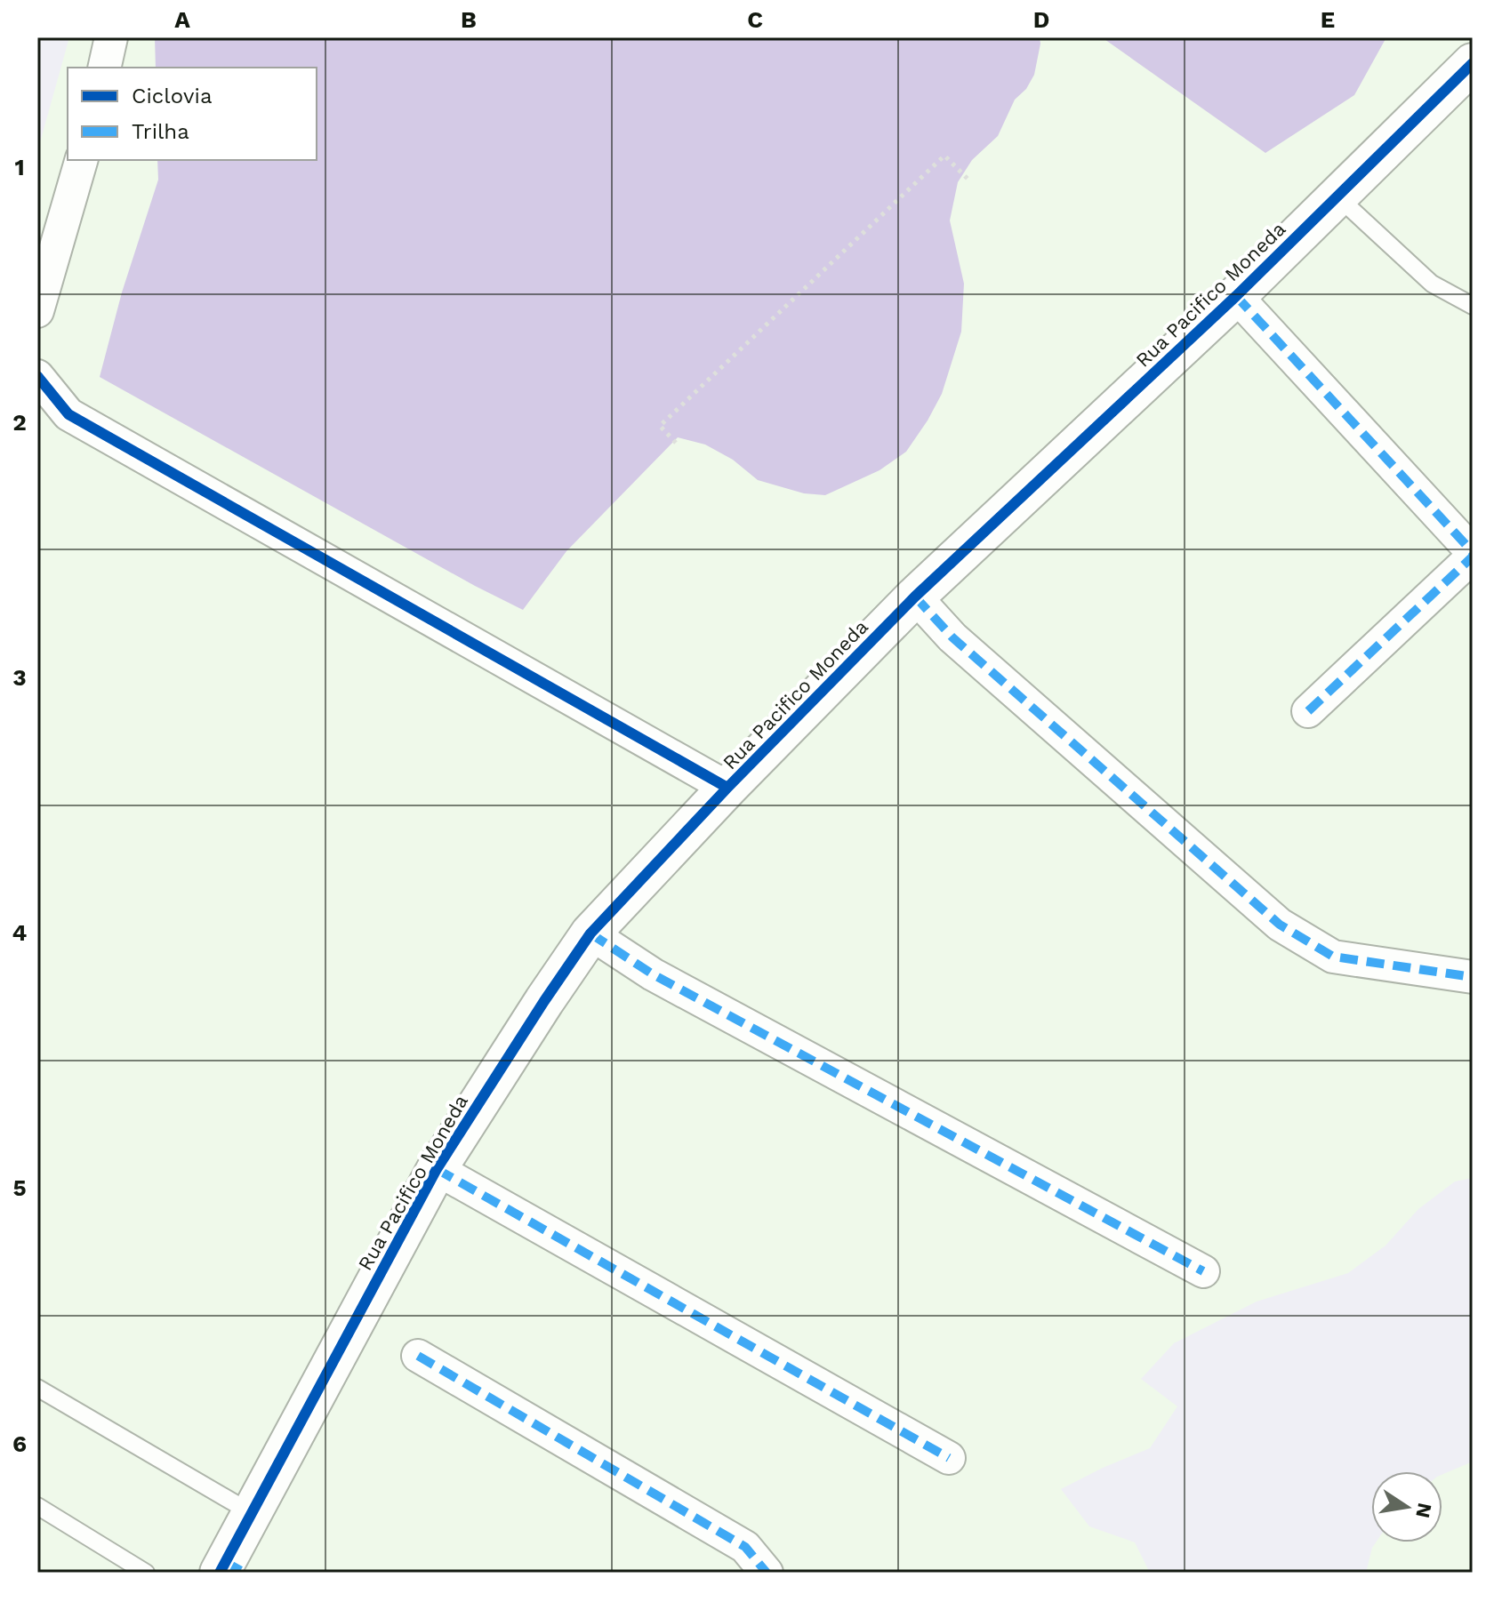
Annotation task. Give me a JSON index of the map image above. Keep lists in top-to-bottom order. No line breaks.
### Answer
{"streets":{"street":["Rua Pacifico Moneda"]},"legend":["Ciclovia","Trilha"],"north":"right","grid":{"columns":["A","B","C","D","E"],"rows":["1","2","3","4","5","6"]}}
